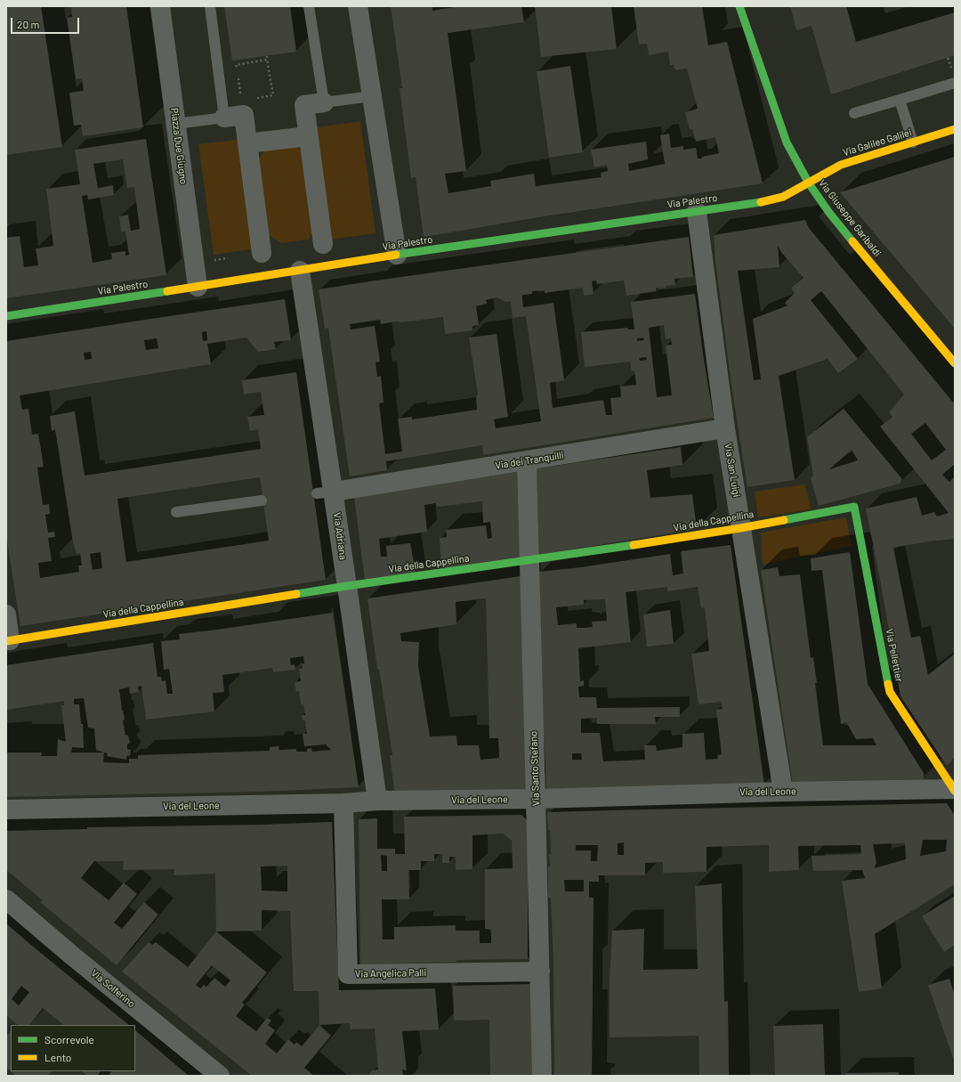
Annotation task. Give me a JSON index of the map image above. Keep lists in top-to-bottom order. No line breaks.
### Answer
{"streets":{"street":["Via Galileo Galilei","Piazza Due Giugno","Via Palestro","Via Giuseppe Garibaldi","Via dei Tranquilli","Via San Luigi","Via della Cappellina","Via Adriana","Via Pellettier","Via Santo Stefano","Via del Leone","Via Angelica Palli","Via Solferino"]},"crossings":[["Via Galileo Galilei","Via Palestro"],["Via Galileo Galilei","Via Giuseppe Garibaldi"],["Piazza Due Giugno","Via Palestro"],["Via Palestro","Via Giuseppe Garibaldi"],["Via Palestro","Via San Luigi"],["Via Palestro","Via Adriana"],["Via dei Tranquilli","Via San Luigi"],["Via dei Tranquilli","Via Adriana"],["Via dei Tranquilli","Via Santo Stefano"],["Via San Luigi","Via della Cappellina"],["Via San Luigi","Via del Leone"],["Via della Cappellina","Via Adriana"],["Via della Cappellina","Via Pellettier"],["Via della Cappellina","Via Santo Stefano"],["Via Adriana","Via del Leone"],["Via Pellettier","Via del Leone"],["Via Santo Stefano","Via del Leone"],["Via Santo Stefano","Via Angelica Palli"],["Via del Leone","Via Angelica Palli"]],"legend":["Scorrevole","Lento"],"scale_bar":"20 m"}
